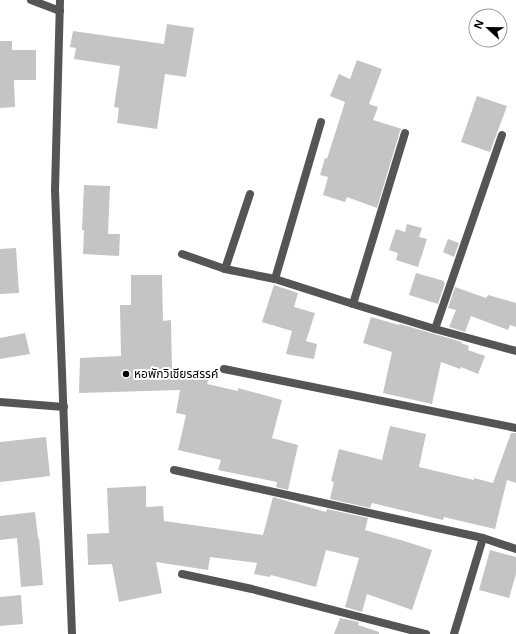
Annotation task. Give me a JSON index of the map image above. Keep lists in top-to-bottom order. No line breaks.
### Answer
{"places":["หอพักวิเชียรสรรค์"],"north":"left"}
